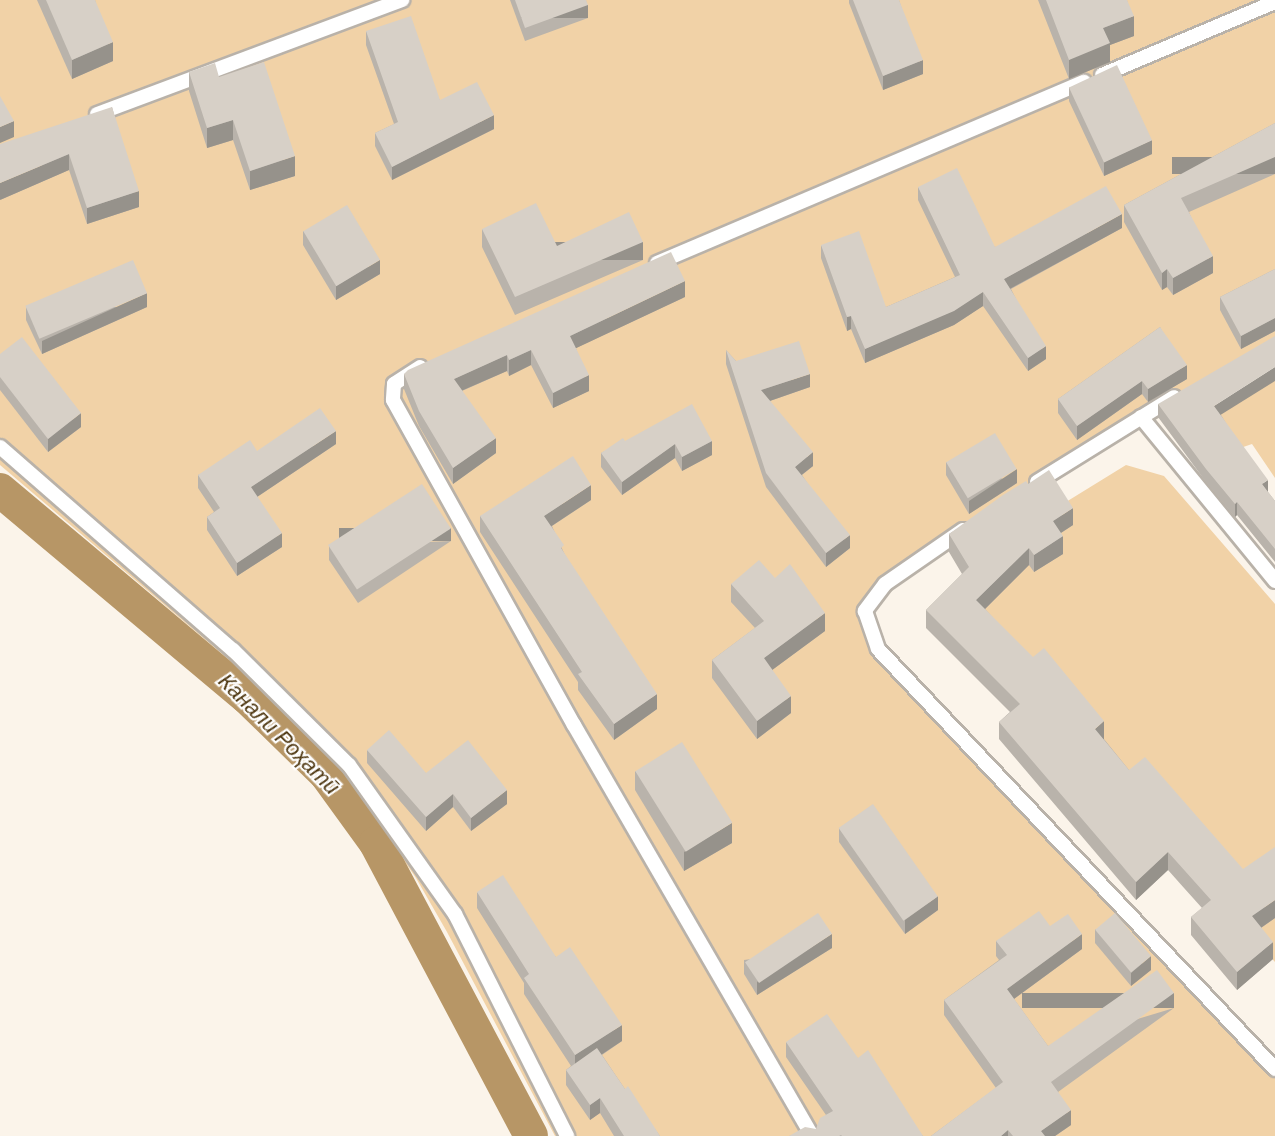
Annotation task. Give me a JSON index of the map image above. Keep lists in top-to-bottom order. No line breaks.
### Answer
{"water":["Канали Роҳатӣ"]}
